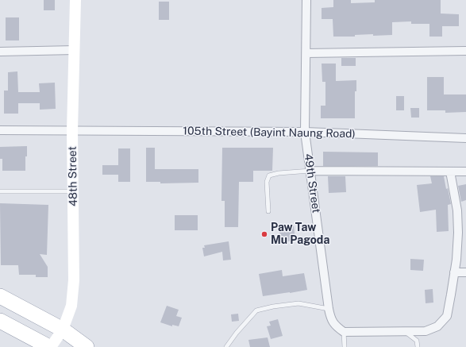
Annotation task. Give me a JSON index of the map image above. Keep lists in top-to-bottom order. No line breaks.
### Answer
{"streets":{"main road":["48th Street"],"street":["105th Street (Bayint Naung Road)","49th Street"]},"crossings":[["105th Street (Bayint Naung Road)","48th Street"],["105th Street (Bayint Naung Road)","49th Street"]],"places":["Paw Taw Mu Pagoda"]}
